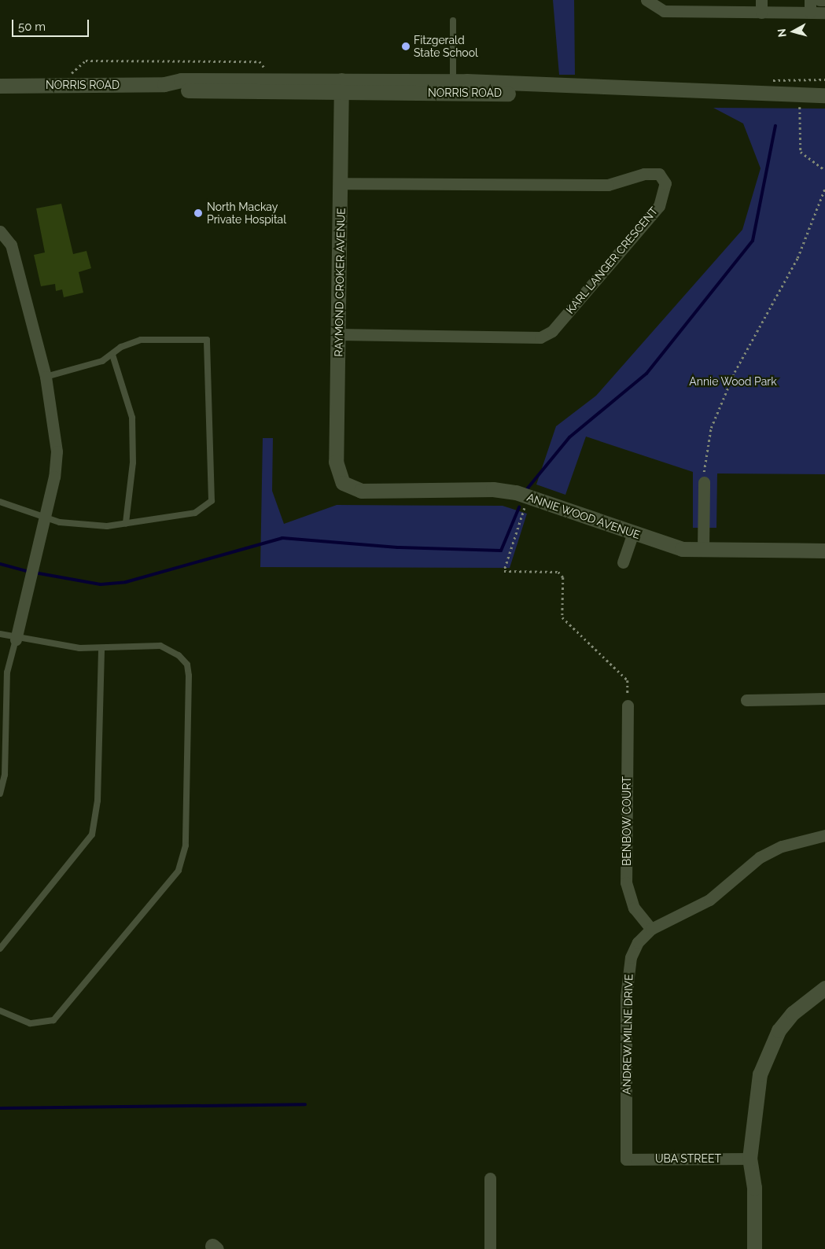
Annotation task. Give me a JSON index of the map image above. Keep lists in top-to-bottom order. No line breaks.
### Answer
{"streets":{"street":["NORRIS ROAD","KARL LANGER CRESCENT","RAYMOND CROKER AVENUE","ANNIE WOOD AVENUE","BENBOW COURT","ANDREW MILNE DRIVE","UBA STREET"]},"crossings":[["NORRIS ROAD","RAYMOND CROKER AVENUE"],["KARL LANGER CRESCENT","RAYMOND CROKER AVENUE"],["RAYMOND CROKER AVENUE","ANNIE WOOD AVENUE"],["BENBOW COURT","ANDREW MILNE DRIVE"],["ANDREW MILNE DRIVE","UBA STREET"]],"parks":["Annie Wood Park"],"places":["Fitzgerald State School","North Mackay Private Hospital"],"scale_bar":"50 m","north":"left"}
